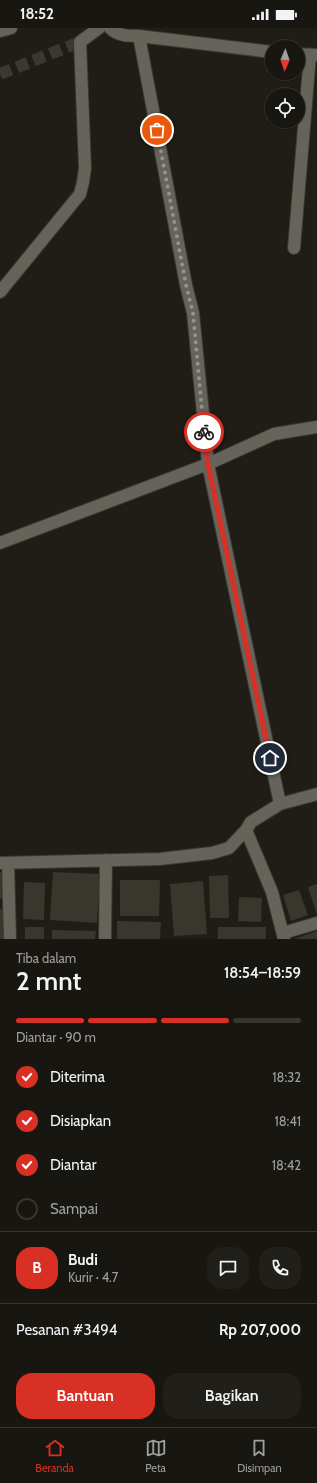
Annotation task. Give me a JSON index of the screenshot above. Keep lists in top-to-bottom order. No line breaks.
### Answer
{"north":"bottom","page":{"status":"18:52","heading":["2 mnt","Tiba dalam","18:54–18:59"],"panel":["Budi","Kurir · 4.7","Pesanan #3494","Rp 207,000"],"bar":"Diantar · 90 m","list":[["Diterima","18:32"],["Disiapkan","18:41"],["Diantar","18:42"],"Sampai"],"round":"B","buttons":["Bantuan","Bagikan"],"tabs":["Beranda","Peta","Disimpan"]}}
